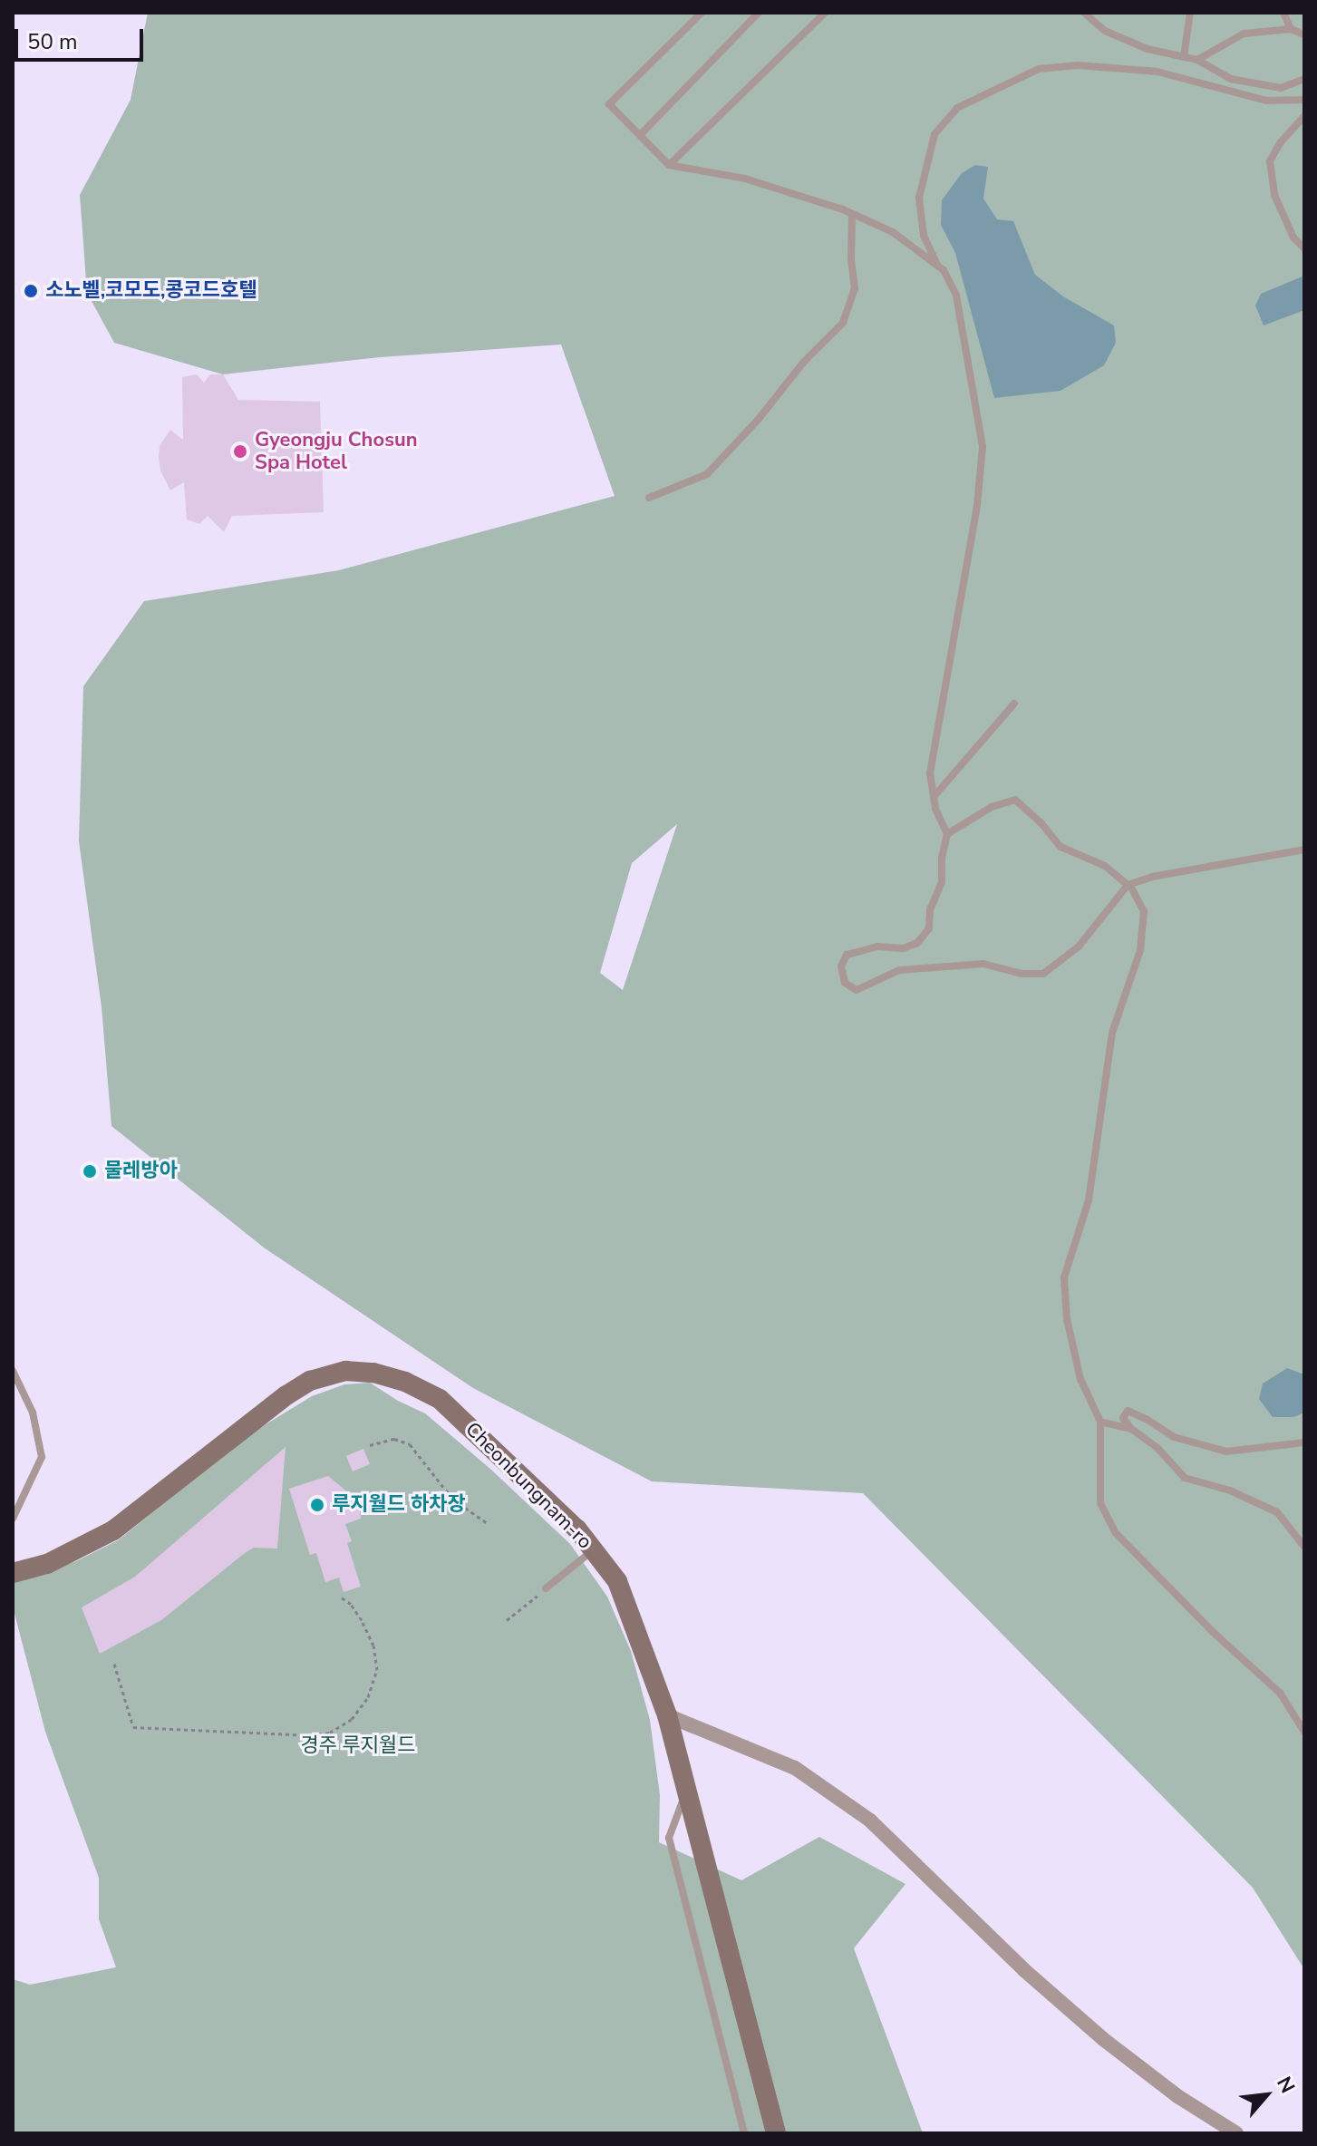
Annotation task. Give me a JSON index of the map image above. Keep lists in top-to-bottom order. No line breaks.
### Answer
{"streets":{"main road":["Cheonbungnam-ro"]},"parks":["경주 루지월드"],"places":["소노벨,코모도,콩코드호텔","Gyeongju Chosun Spa Hotel","물레방아","루지월드 하차장"],"scale_bar":"50 m","north":"top right"}
